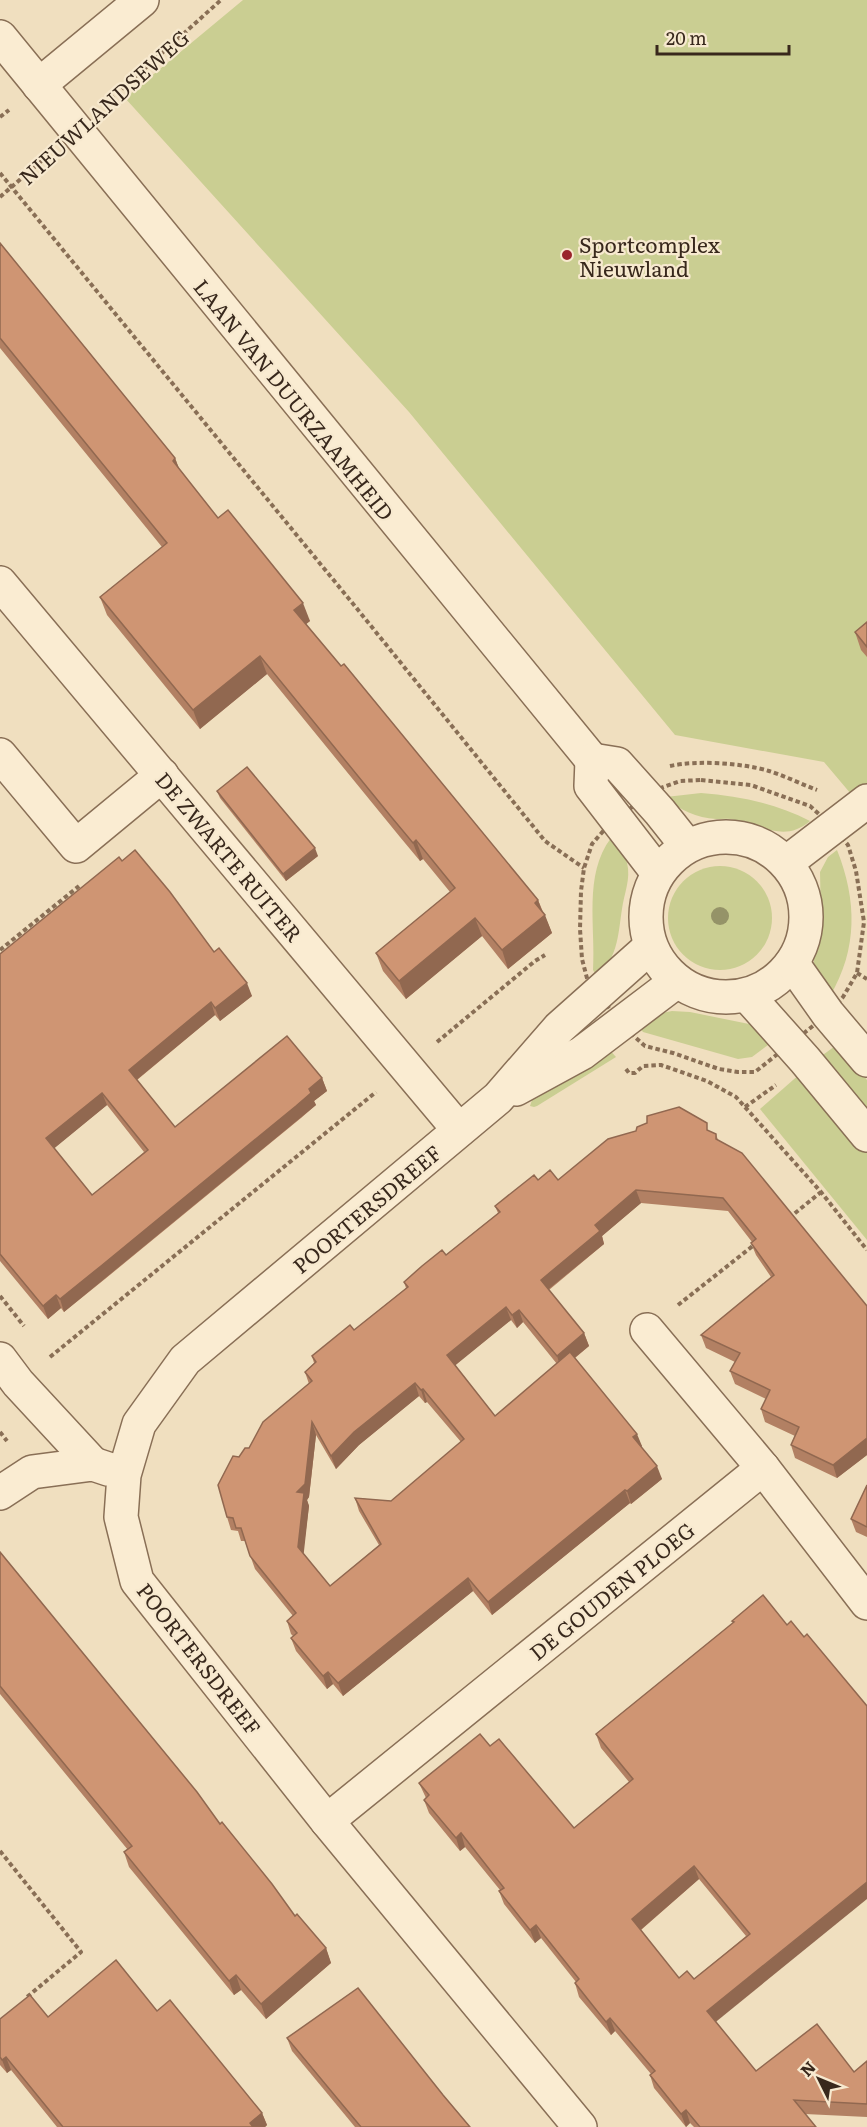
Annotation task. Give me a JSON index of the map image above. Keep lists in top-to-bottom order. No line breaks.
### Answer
{"streets":{"street":["LAAN VAN DUURZAAMHEID","DE ZWARTE RUITER","POORTERSDREEF","DE GOUDEN PLOEG"],"path":["NIEUWLANDSEWEG"]},"crossings":[["NIEUWLANDSEWEG","LAAN VAN DUURZAAMHEID"],["DE ZWARTE RUITER","POORTERSDREEF"],["POORTERSDREEF","DE GOUDEN PLOEG"]],"places":["Sportcomplex Nieuwland"],"scale_bar":"20 m","north":"top left"}
